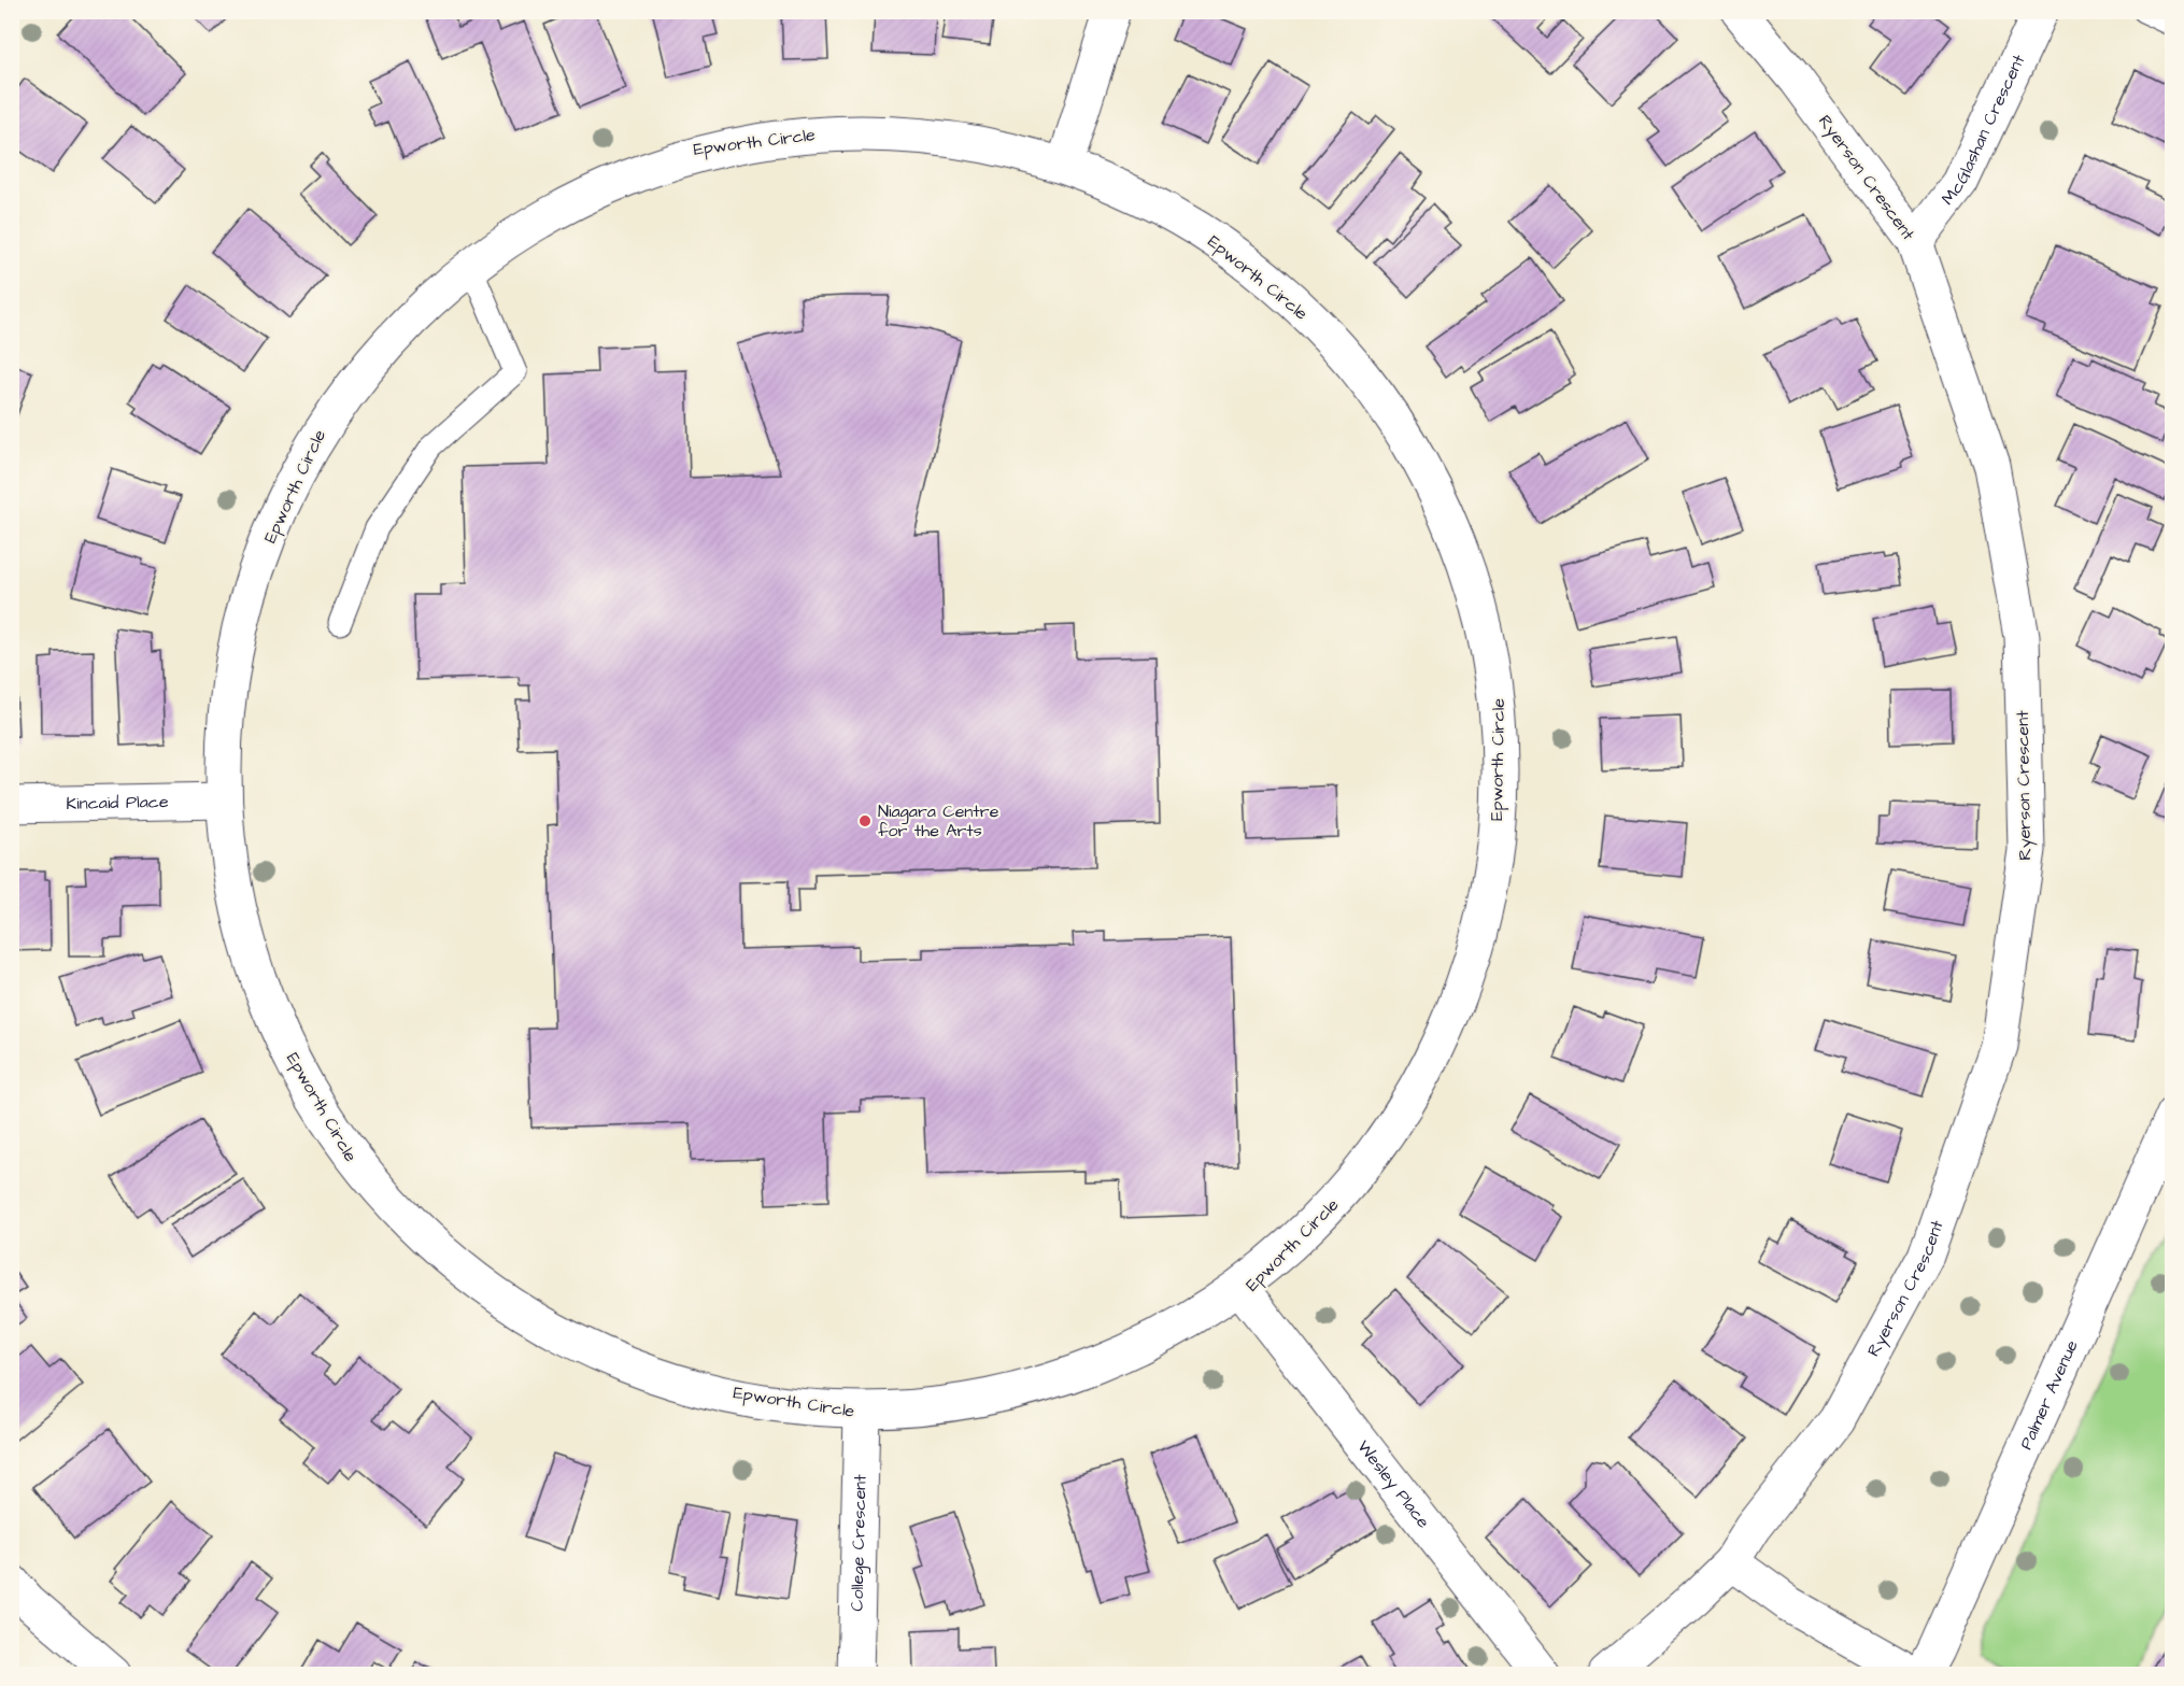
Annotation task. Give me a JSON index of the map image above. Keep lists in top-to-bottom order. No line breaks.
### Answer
{"streets":{"street":["McGlashan Crescent","Epworth Circle","Ryerson Crescent","Kincaid Place","Palmer Avenue","Wesley Place","College Crescent"]},"crossings":[["McGlashan Crescent","Ryerson Crescent"],["Epworth Circle","Kincaid Place"],["Epworth Circle","Wesley Place"],["Epworth Circle","College Crescent"]],"places":["Niagara Centre for the Arts"]}
